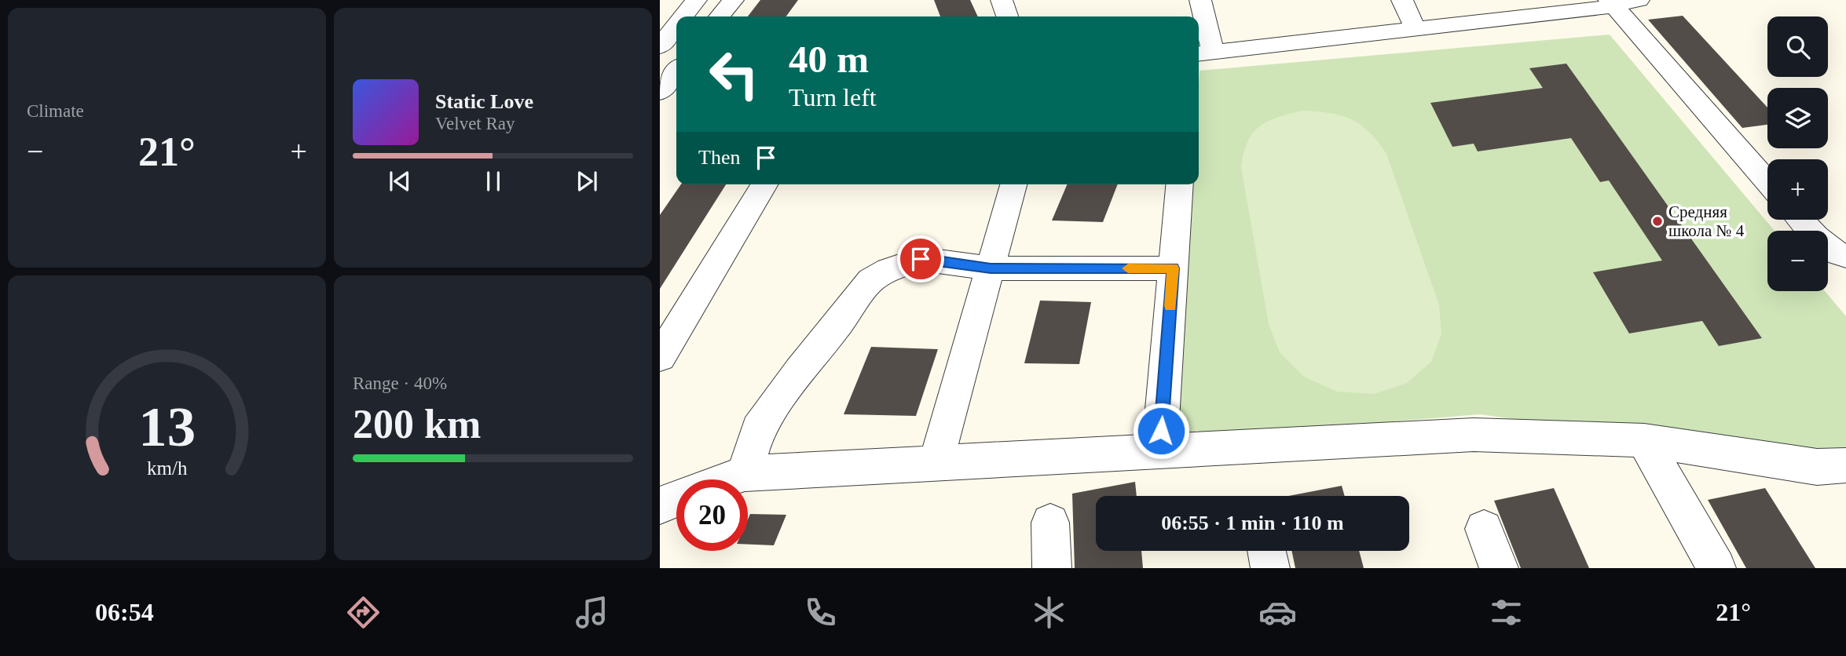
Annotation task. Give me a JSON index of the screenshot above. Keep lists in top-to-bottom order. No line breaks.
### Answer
{"places":["Средняя школа № 4"],"page":{"tile":["Climate",["Range · 40%","200 km"]],"map_buttons":["+","−"],"turn":["40 m","Turn left"],"song":["Static Love","Velvet Ray"],"heat":["−","21°","+"],"then":"Then","limit":"20","trip":"06:55 · 1 min · 110 m","tabs":["06:54","21°"],"gauge":["13","km/h"]}}
